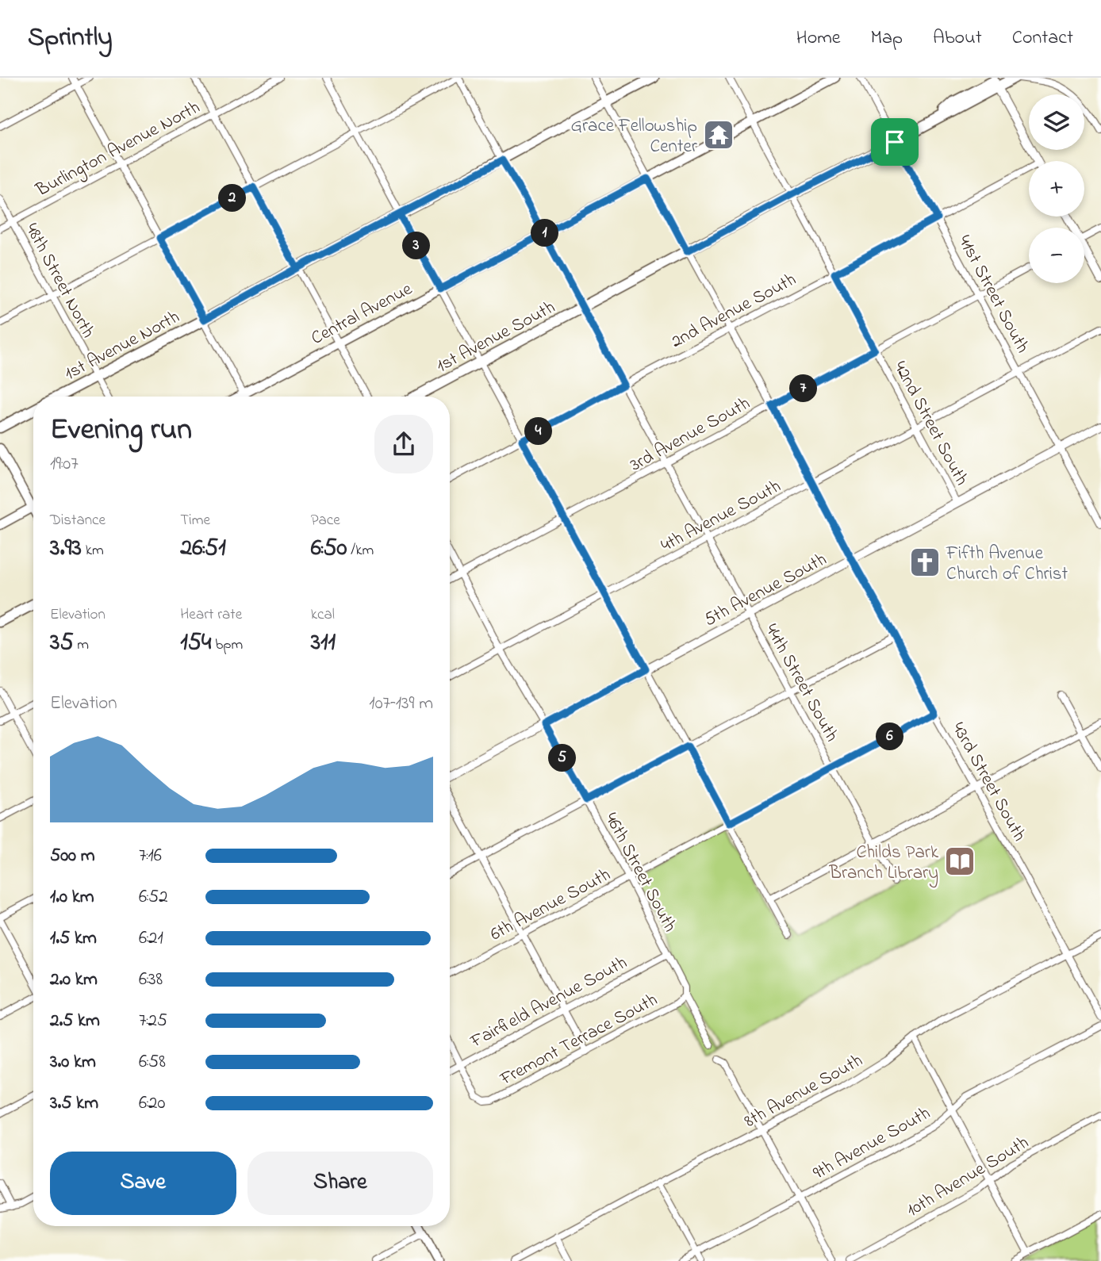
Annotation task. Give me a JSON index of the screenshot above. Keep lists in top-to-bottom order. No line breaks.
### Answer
{"streets":{"main road":["Central Avenue","1st Avenue South","1st Avenue North"],"street":["Burlington Avenue North","48th Street North","41st Street South","2nd Avenue South","42nd Street South","3rd Avenue South","4th Avenue South","5th Avenue South","44th Street South","43rd Street South","46th Street South","6th Avenue South","Fairfield Avenue South","Fremont Terrace South","8th Avenue South","9th Avenue South","10th Avenue South"]},"crossings":[["Burlington Avenue North","48th Street North"],["48th Street North","1st Avenue North"],["41st Street South","2nd Avenue South"],["41st Street South","1st Avenue South"],["41st Street South","3rd Avenue South"],["41st Street South","4th Avenue South"],["41st Street South","5th Avenue South"],["2nd Avenue South","42nd Street South"],["2nd Avenue South","44th Street South"],["2nd Avenue South","43rd Street South"],["Central Avenue","42nd Street South"],["Central Avenue","44th Street South"],["Central Avenue","43rd Street South"],["1st Avenue South","42nd Street South"],["1st Avenue South","44th Street South"],["1st Avenue South","43rd Street South"],["1st Avenue North","44th Street South"],["1st Avenue North","43rd Street South"],["42nd Street South","3rd Avenue South"],["42nd Street South","4th Avenue South"],["42nd Street South","5th Avenue South"],["3rd Avenue South","44th Street South"],["3rd Avenue South","43rd Street South"],["3rd Avenue South","46th Street South"],["4th Avenue South","44th Street South"],["4th Avenue South","43rd Street South"],["4th Avenue South","46th Street South"],["5th Avenue South","44th Street South"],["5th Avenue South","43rd Street South"],["5th Avenue South","46th Street South"],["44th Street South","6th Avenue South"],["43rd Street South","6th Avenue South"],["43rd Street South","8th Avenue South"],["46th Street South","6th Avenue South"],["46th Street South","Fairfield Avenue South"],["46th Street South","Fremont Terrace South"],["Fairfield Avenue South","Fremont Terrace South"]],"places":{"temple":["Grace Fellowship Center"],"church":["Fifth Avenue Church of Christ"],"library":["Childs Park Branch Library"]},"page":{"header":"Sprintly","nav":["Home","Map","About","Contact"],"map_buttons":["+","−"],"pins":["2","1","3","7","4","6","5"],"heading":["Evening run","19:07"],"stats":[["Distance","3.93 km"],["Time","26:51"],["Pace","6:50 /km"],["Elevation","35 m"],["Heart rate","154 bpm"],["kcal","311"]],"chart":["Elevation","107–139 m"],"list":[{"name":"500 m","note":"7:16"},{"name":"1.0 km","note":"6:52"},{"name":"1.5 km","note":"6:21"},{"name":"2.0 km","note":"6:38"},{"name":"2.5 km","note":"7:25"},{"name":"3.0 km","note":"6:58"},{"name":"3.5 km","note":"6:20"}],"buttons":["Save","Share"]}}
